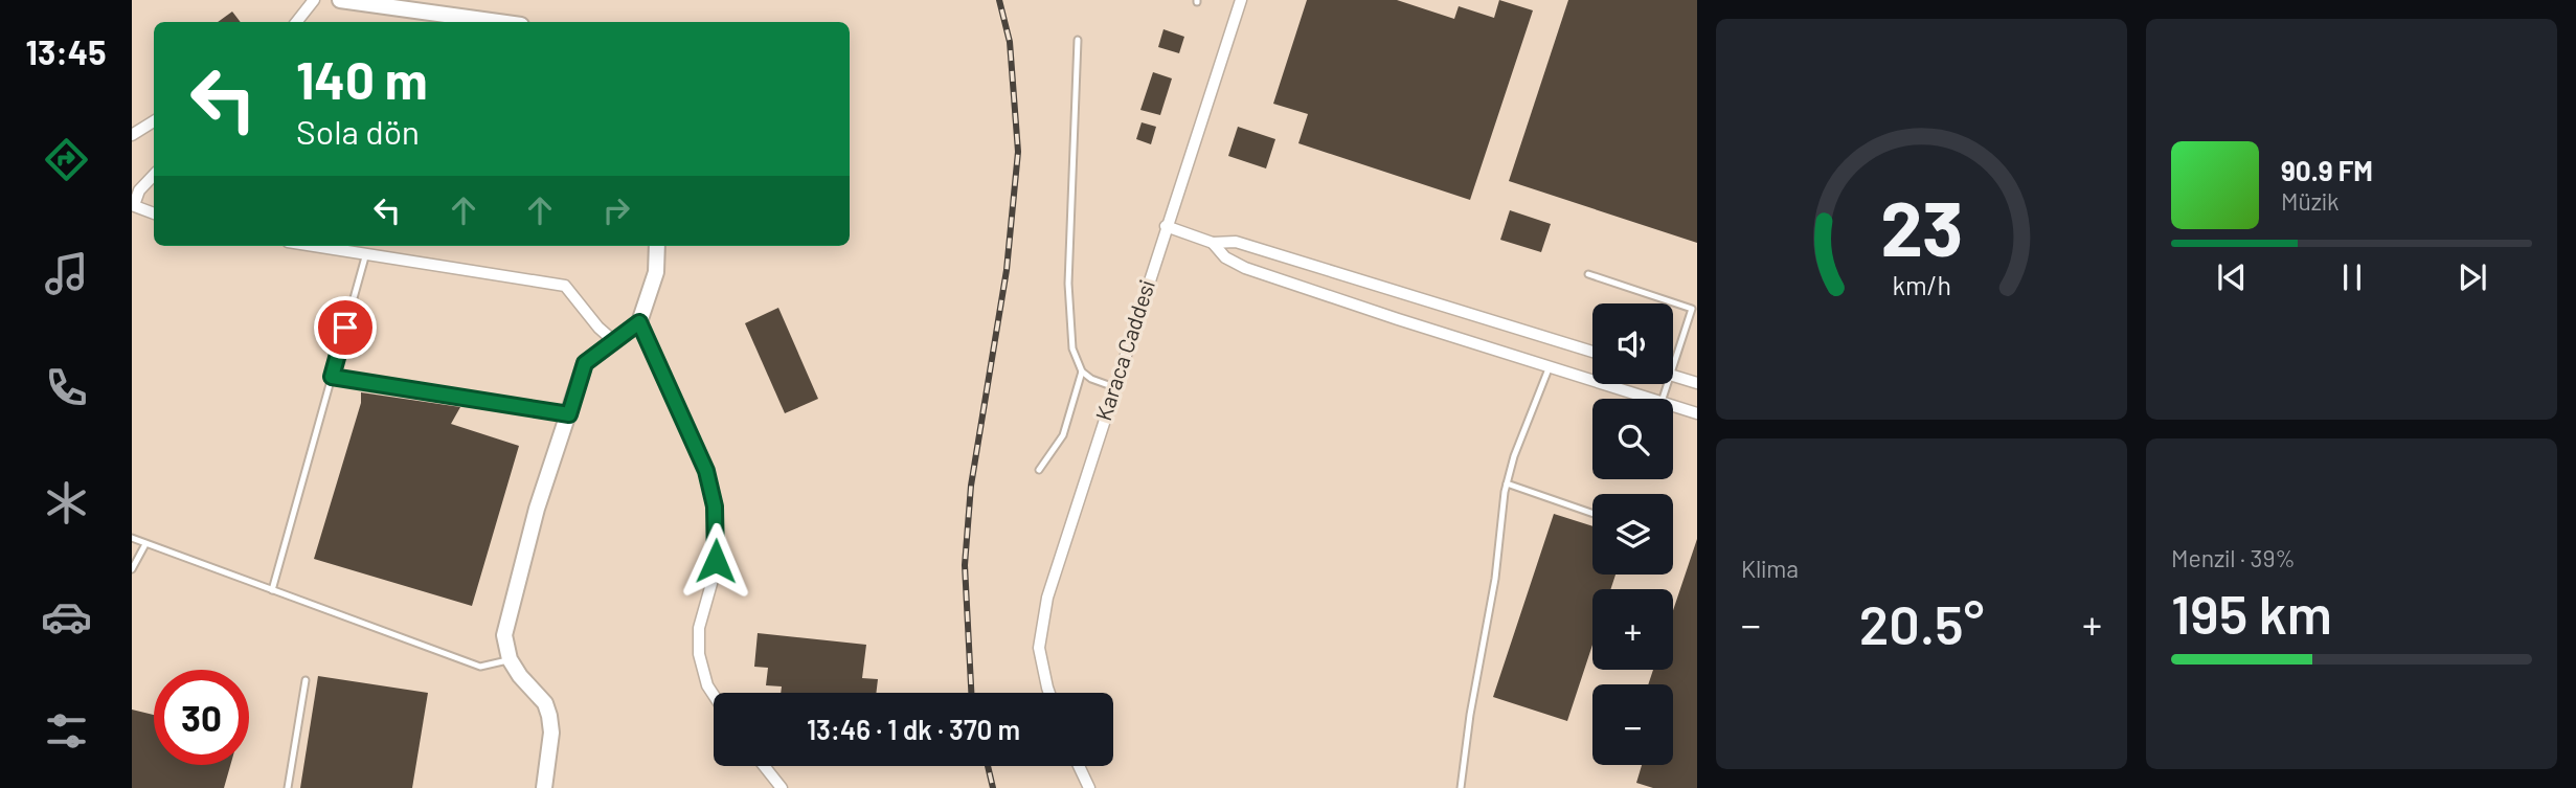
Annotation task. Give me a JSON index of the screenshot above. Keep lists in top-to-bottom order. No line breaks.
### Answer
{"streets":{"street":["Karaca Caddesi"]},"page":{"tabs":"13:45","turn":["140 m","Sola dön"],"song":["90.9 FM","Müzik"],"map_buttons":["+","−"],"tile":["Klima",["Menzil · 39%","195 km"]],"heat":["−","20.5°","+"],"limit":"30","trip":"13:46 · 1 dk · 370 m","gauge":["23","km/h"]}}
